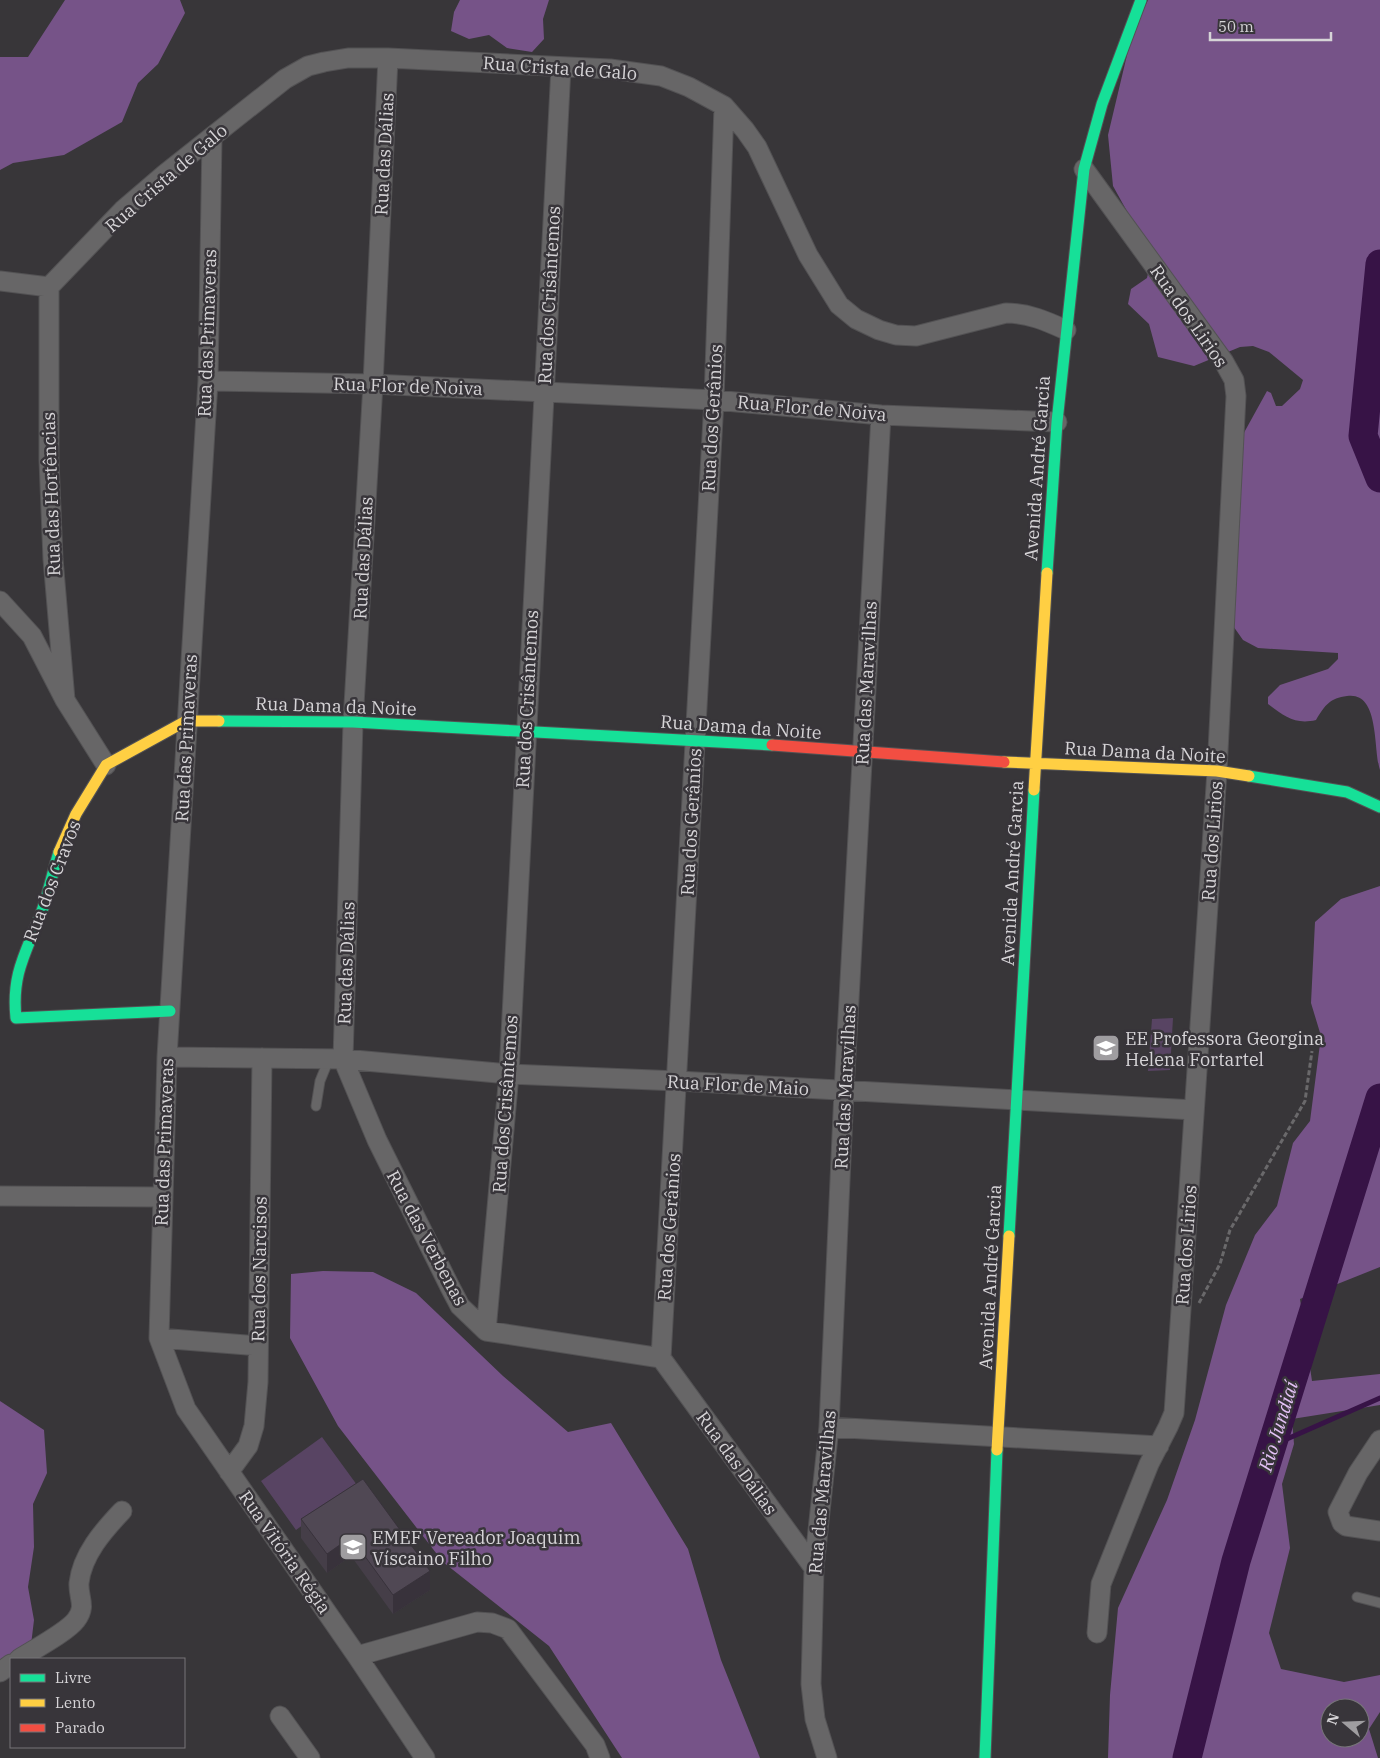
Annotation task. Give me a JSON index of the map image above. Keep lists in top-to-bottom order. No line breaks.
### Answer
{"streets":{"street":["Rua Crista de Galo","Rua das Dálias","Rua dos Crisântemos","Rua dos Lirios","Rua das Primaveras","Rua Flor de Noiva","Rua dos Gerânios","Avenida André Garcia","Rua das Hortências","Rua das Maravilhas","Rua Dama da Noite","Rua dos Cravos","Rua Flor de Maio","Rua das Verbenas","Rua dos Narcisos","Rua Vitória Régia"]},"crossings":[["Rua Crista de Galo","Rua das Dálias"],["Rua Crista de Galo","Rua dos Crisântemos"],["Rua Crista de Galo","Rua das Primaveras"],["Rua Crista de Galo","Rua dos Gerânios"],["Rua Crista de Galo","Avenida André Garcia"],["Rua Crista de Galo","Rua das Hortências"],["Rua das Dálias","Rua Flor de Noiva"],["Rua das Dálias","Rua dos Gerânios"],["Rua das Dálias","Rua das Maravilhas"],["Rua das Dálias","Rua Dama da Noite"],["Rua das Dálias","Rua Flor de Maio"],["Rua das Dálias","Rua das Verbenas"],["Rua dos Crisântemos","Rua Flor de Noiva"],["Rua dos Crisântemos","Rua Dama da Noite"],["Rua dos Crisântemos","Rua Flor de Maio"],["Rua dos Crisântemos","Rua das Verbenas"],["Rua dos Lirios","Avenida André Garcia"],["Rua dos Lirios","Rua Dama da Noite"],["Rua dos Lirios","Rua Flor de Maio"],["Rua das Primaveras","Rua Flor de Noiva"],["Rua das Primaveras","Rua Dama da Noite"],["Rua das Primaveras","Rua dos Cravos"],["Rua das Primaveras","Rua Vitória Régia"],["Rua Flor de Noiva","Rua dos Gerânios"],["Rua Flor de Noiva","Avenida André Garcia"],["Rua Flor de Noiva","Rua das Maravilhas"],["Rua dos Gerânios","Rua Dama da Noite"],["Rua dos Gerânios","Rua Flor de Maio"],["Avenida André Garcia","Rua Dama da Noite"],["Avenida André Garcia","Rua Flor de Maio"],["Rua das Maravilhas","Rua Dama da Noite"],["Rua das Maravilhas","Rua Flor de Maio"],["Rua Dama da Noite","Rua dos Cravos"],["Rua Flor de Maio","Rua das Verbenas"],["Rua dos Narcisos","Rua Vitória Régia"]],"water":["Rio Jundiaí"],"places":{"school or university":["EE Professora Georgina Helena Fortartel","EMEF Vereador Joaquim Víscaino Filho"]},"legend":["Livre","Lento","Parado"],"scale_bar":"50 m","north":"left"}
